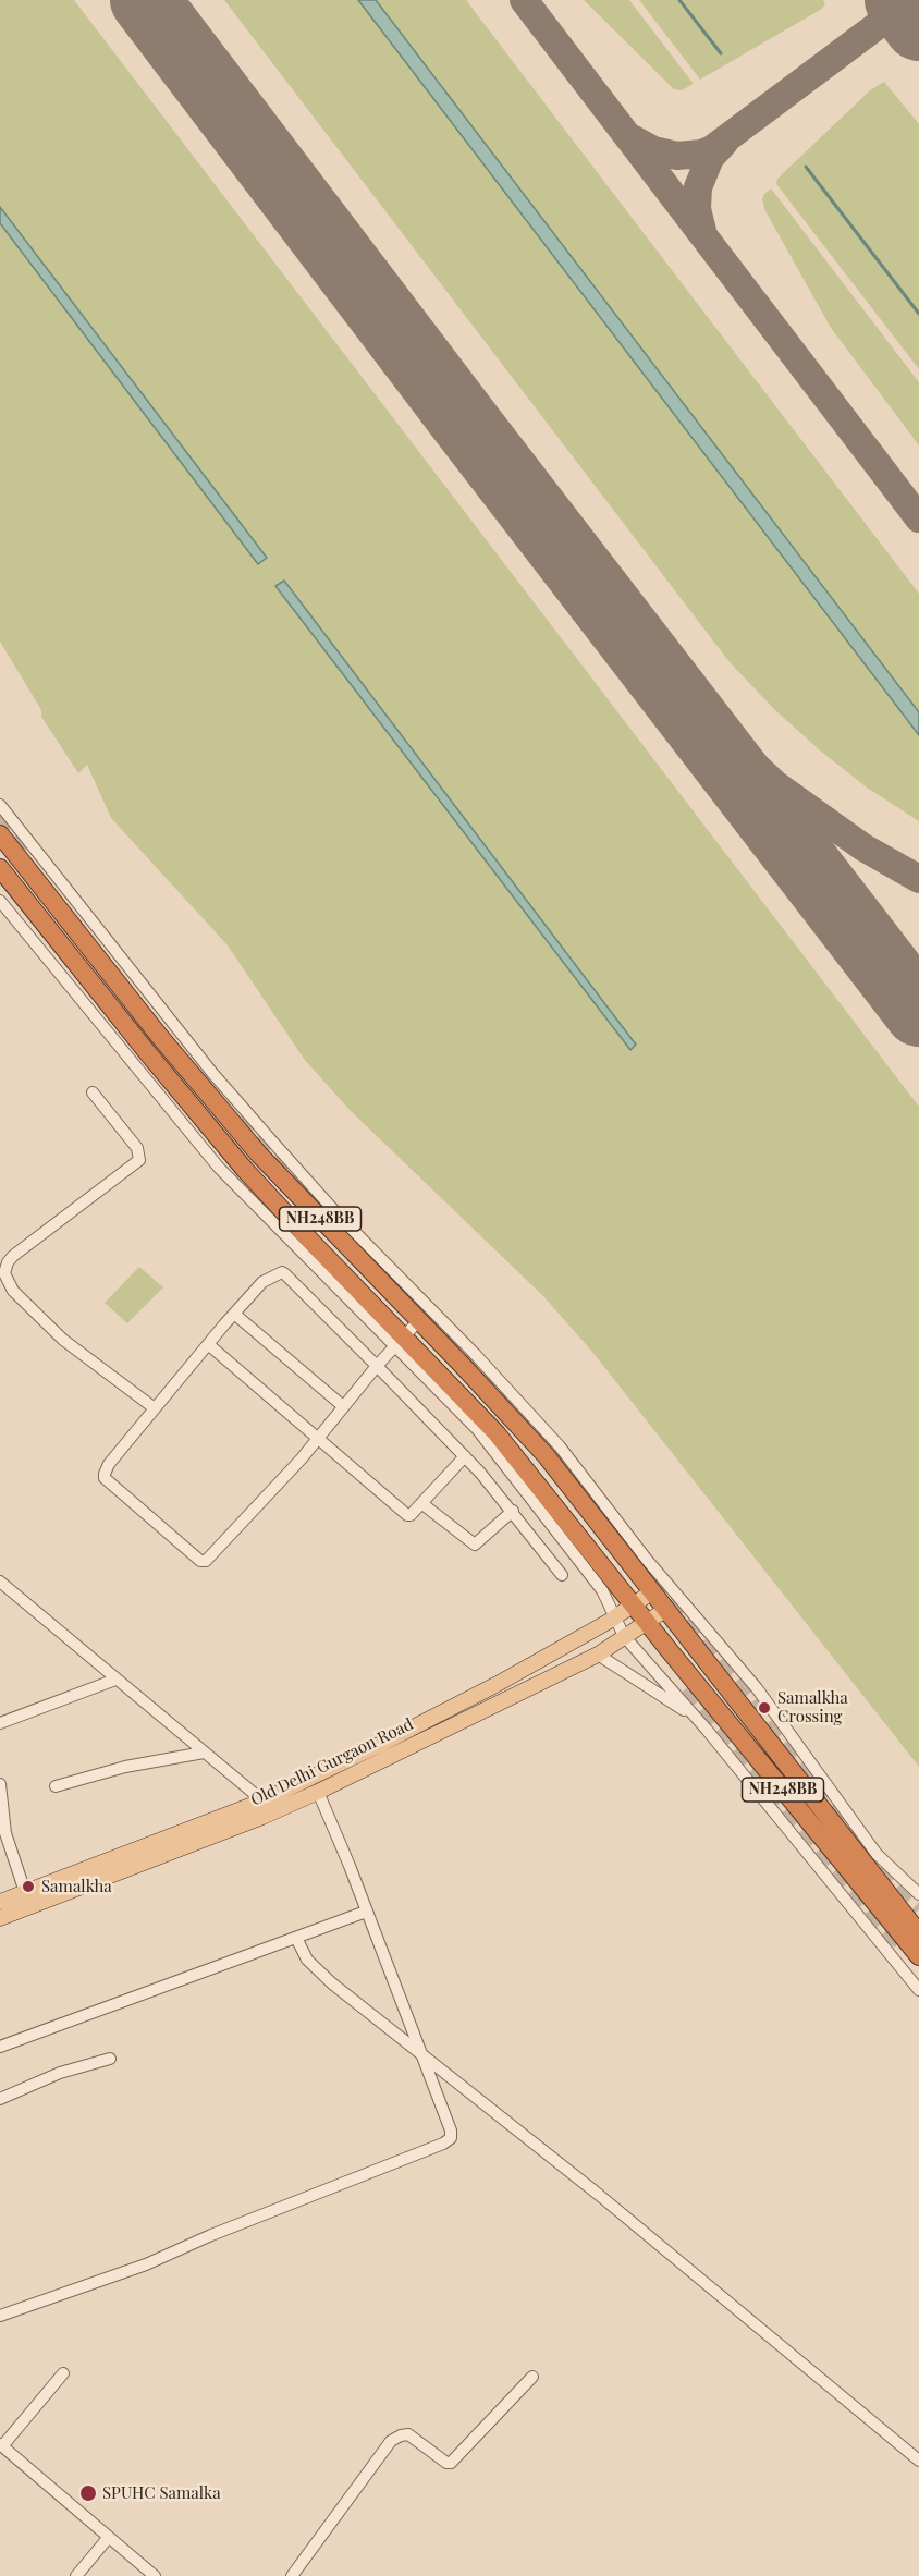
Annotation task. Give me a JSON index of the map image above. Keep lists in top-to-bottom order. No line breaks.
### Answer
{"streets":{"highway":["NH248BB"],"main road":["Old Delhi Gurgaon Road"]},"crossings":[["NH248BB","Old Delhi Gurgaon Road"]],"places":["Samalkha Crossing","Samalkha","SPUHC Samalka"]}
